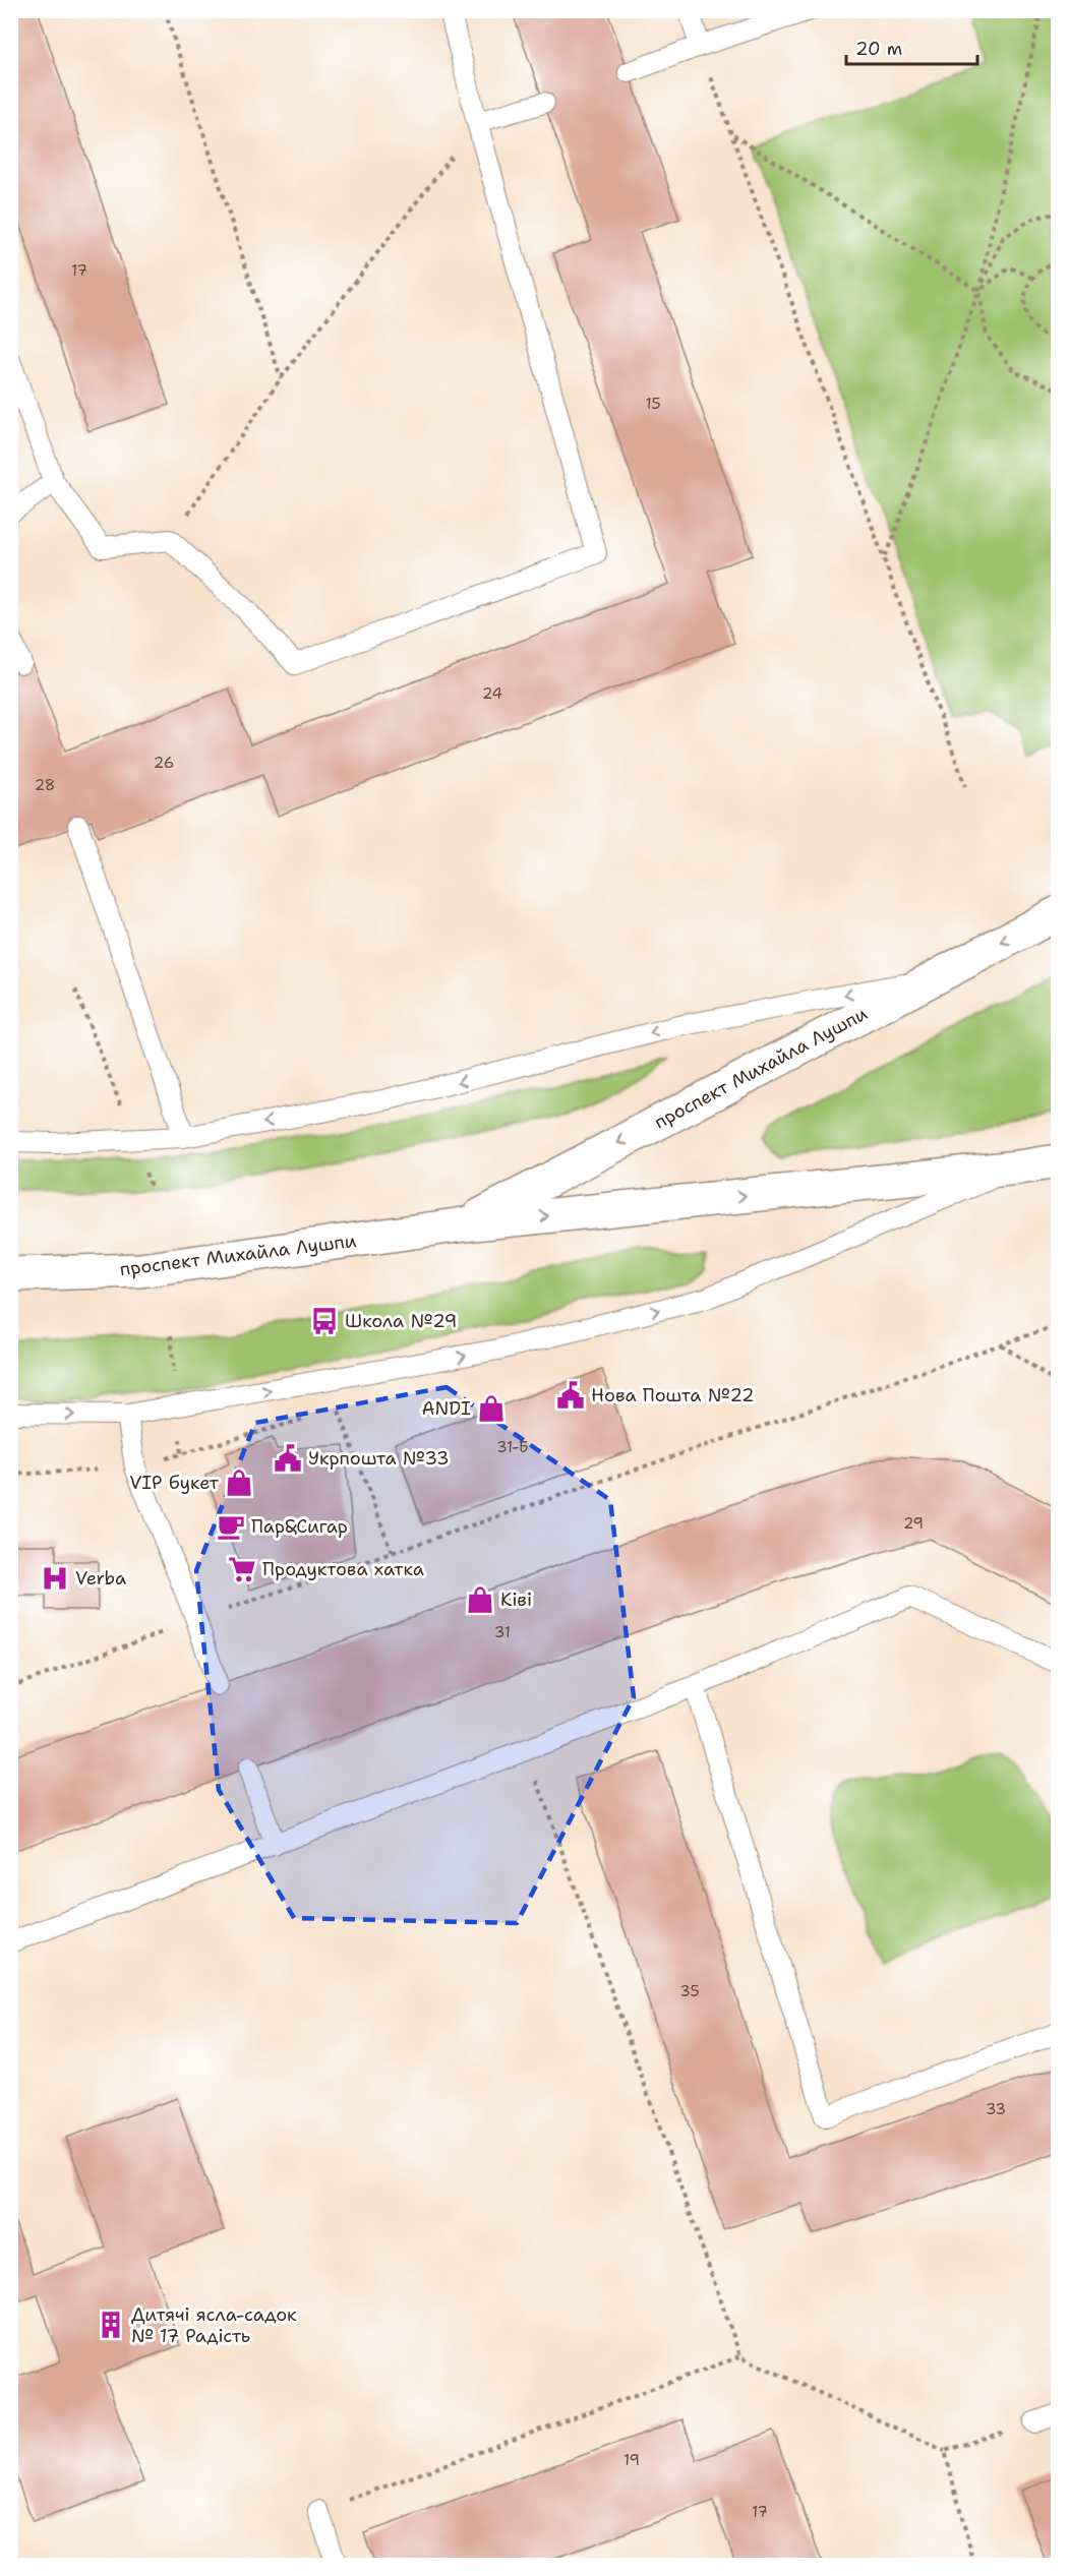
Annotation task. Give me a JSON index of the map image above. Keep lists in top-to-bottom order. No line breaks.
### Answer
{"streets":{"main road":["проспект Михайла Лушпи"]},"places":{"bus stop":["Школа №29"],"public building":["Нова Пошта №22","Укрпошта №33"],"shop":["ANDI","VIP букет","Ківі"],"cafe":["Пар&Сигар"],"supermarket":["Продуктова хатка"],"hospital":["Verba"],"building":["Дитячі ясла-садок № 17 Радість"]},"house_numbers":["17","15","24","26","28","31-Б","29","31","35","33","19","17"],"scale_bar":"20 m"}
